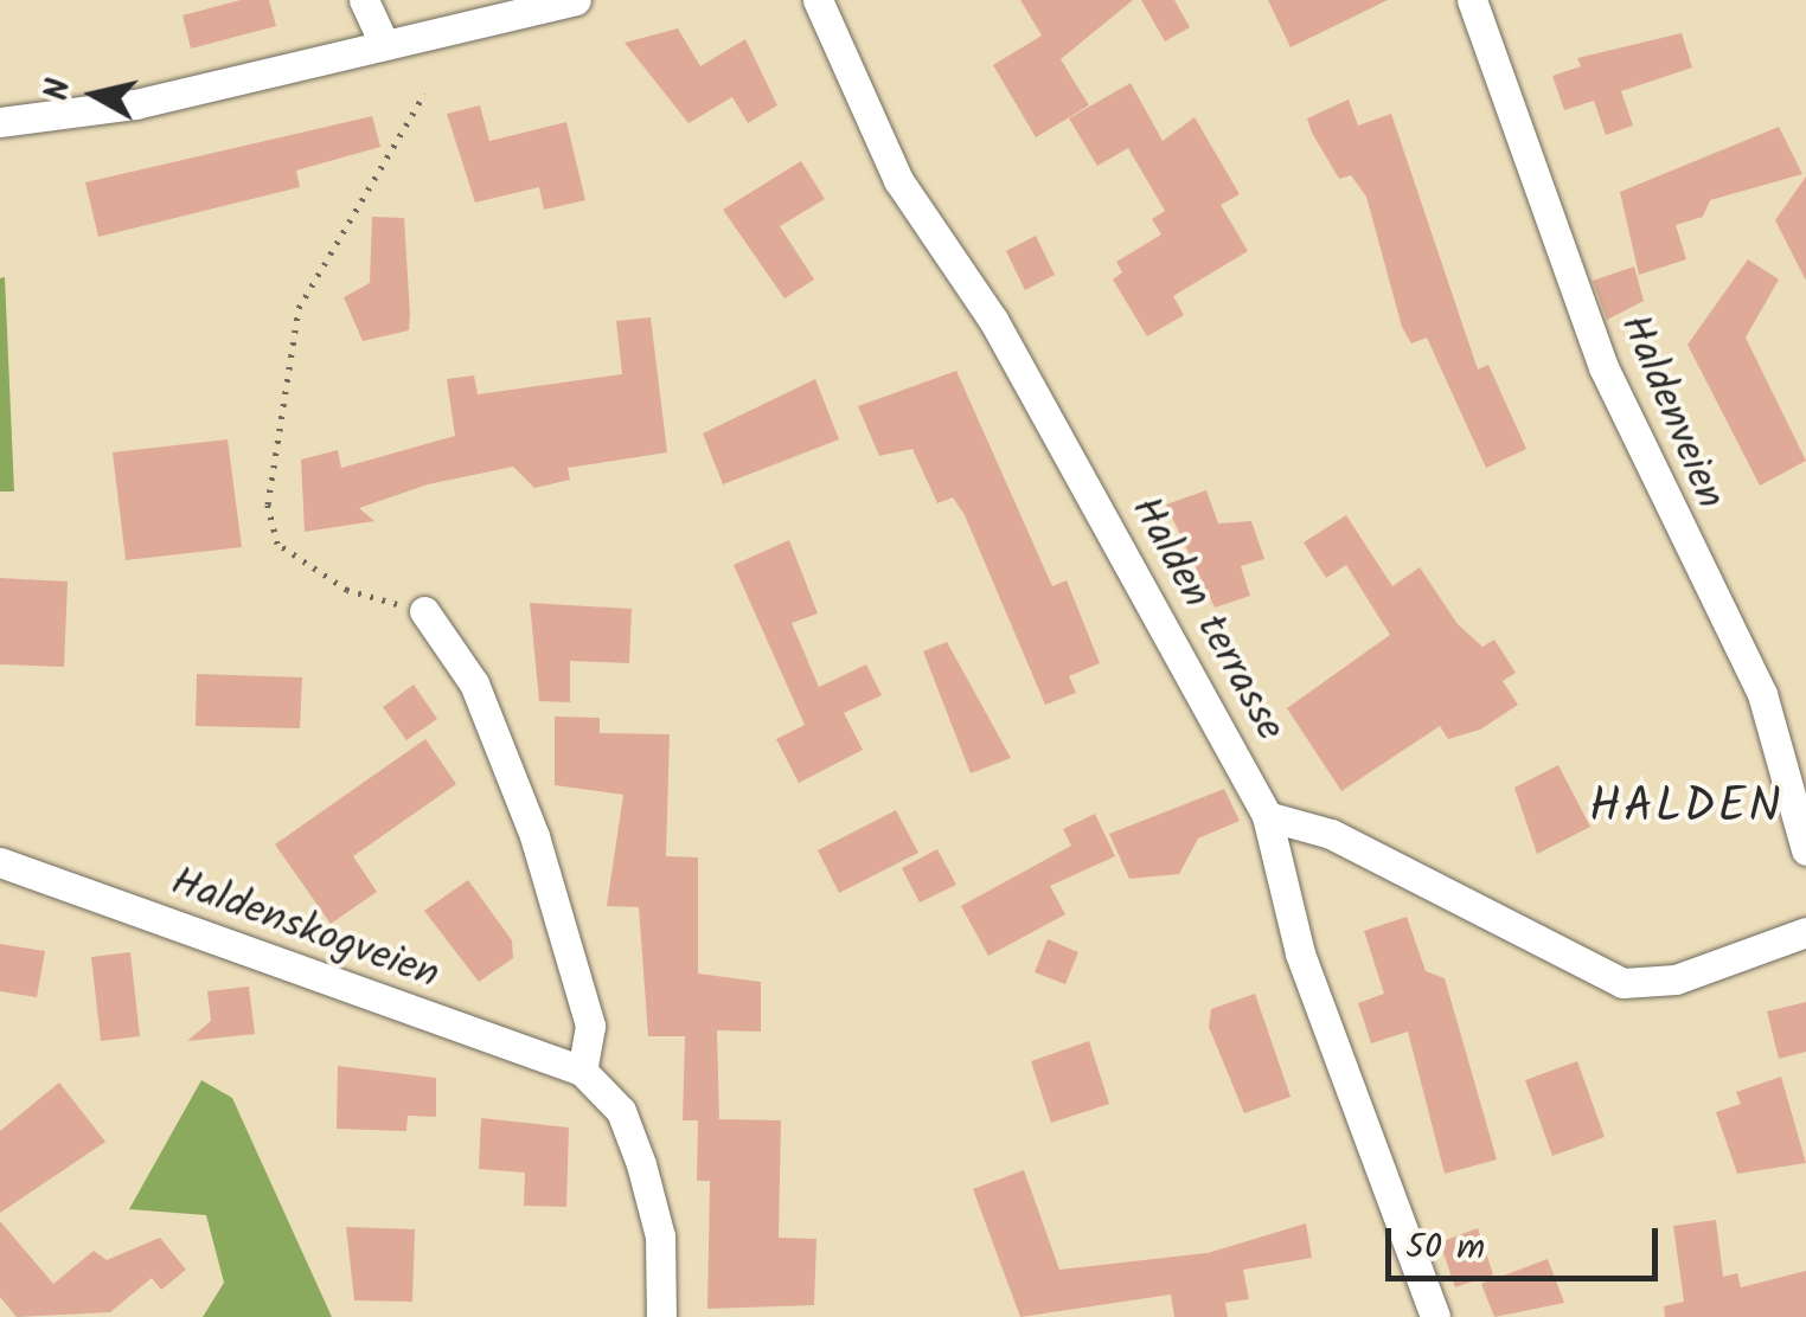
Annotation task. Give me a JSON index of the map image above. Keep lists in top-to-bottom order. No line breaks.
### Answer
{"streets":{"street":["Haldenveien","Halden terrasse","Haldenskogveien"]},"districts":["HALDEN"],"scale_bar":"50 m","north":"left"}
